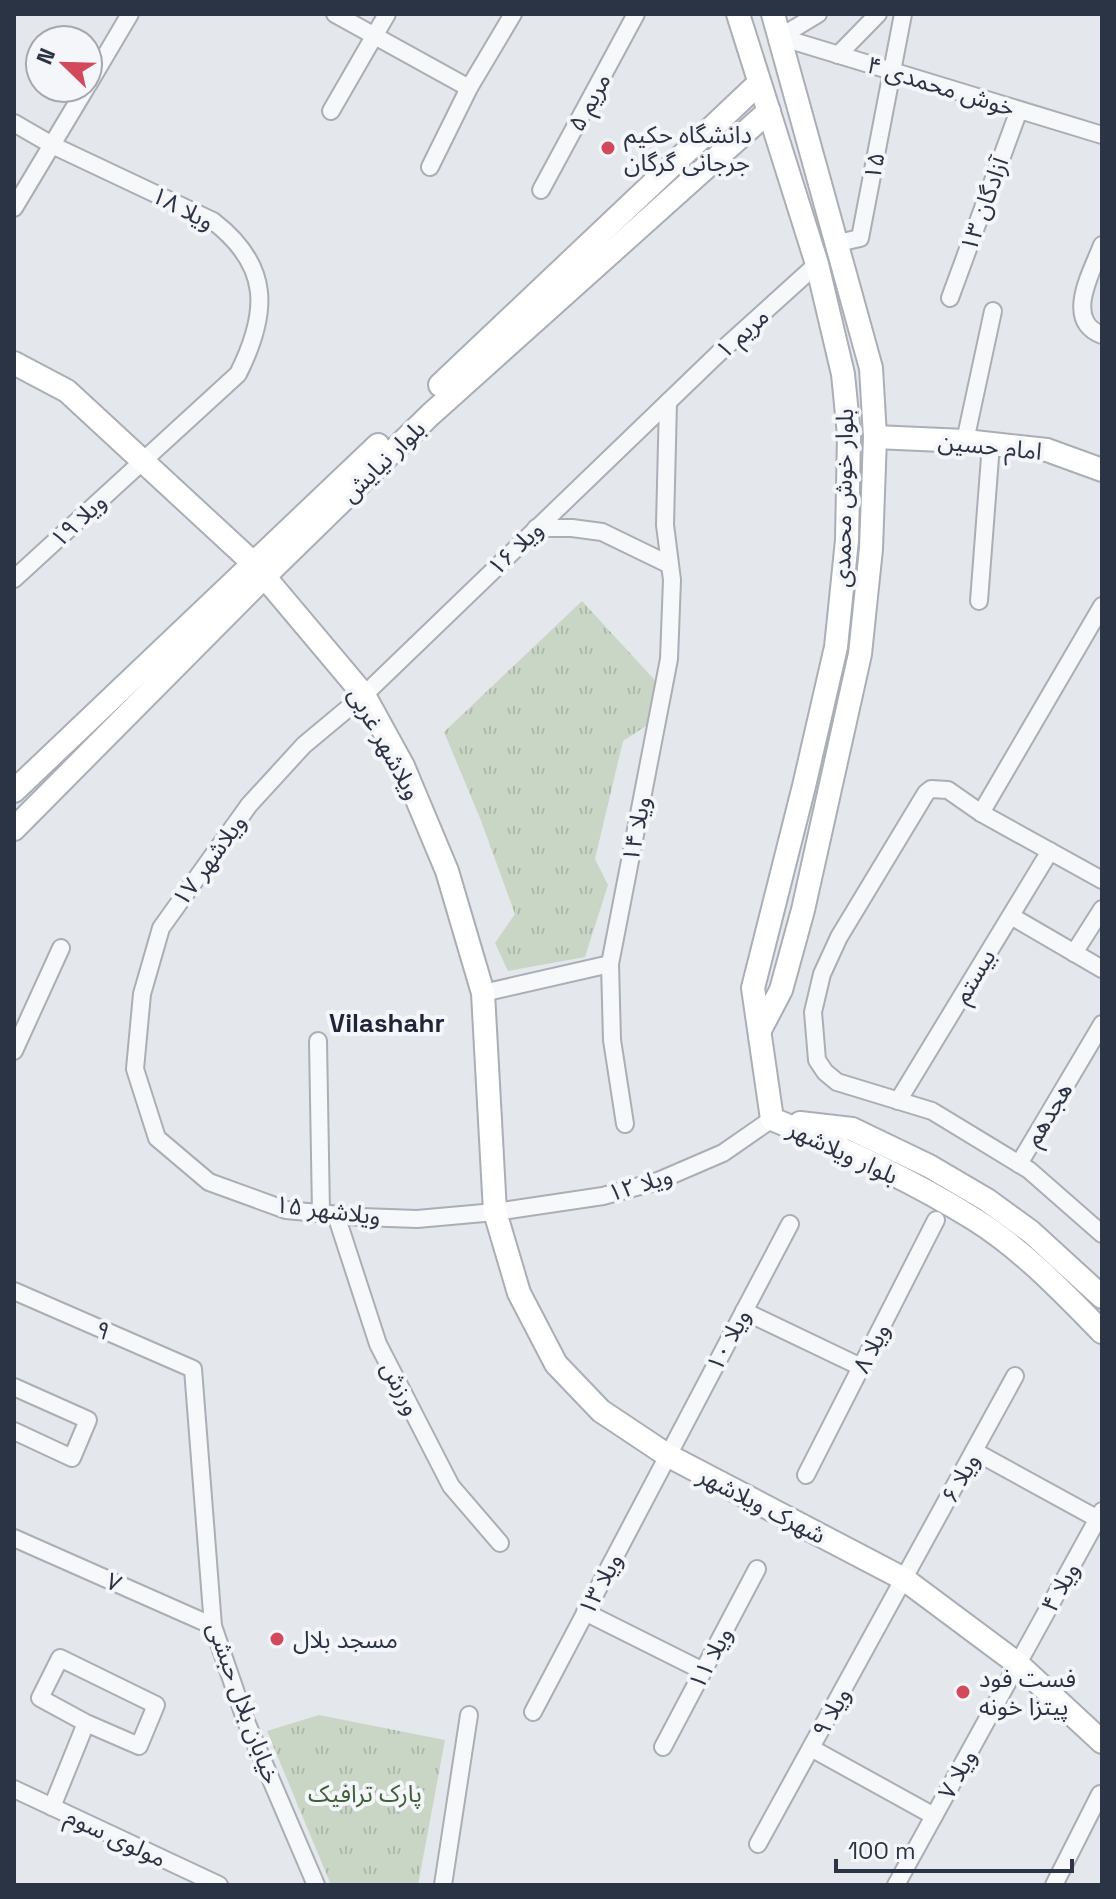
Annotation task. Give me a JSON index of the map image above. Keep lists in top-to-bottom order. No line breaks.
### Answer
{"streets":{"street":["خوش محمدی ۴","۵ مریم","۱۵","آزادگان ۱۳","ویلا ۱۸","۱ مریم","امام حسین","بلوار نیایش","بلوار خوش محمدی","۱۹ ویلا","۱۶ ویلا","ویلاشهر غربی","۱۴ ویلا","ویلاشهر ۱۷","بیستم","هجدهم","بلوار ویلاشهر","ویلا ۱۲","ویلاشهر ۱۵","۹","۱۰ ویلا","ویلا ۸","ورزش","۶ ویلا","شهرک ویلاشهر","۷","۱۳ ویلا","۴ ویلا","۱۱ ویلا","خیابان بلال حبشی","۹ ویلا","۷ ویلا","مولوی سوم"]},"crossings":[["خوش محمدی ۴","۱۵"],["خوش محمدی ۴","آزادگان ۱۳"],["خوش محمدی ۴","بلوار خوش محمدی"],["۱۵","بلوار خوش محمدی"],["ویلا ۱۸","۱۹ ویلا"],["ویلا ۱۸","ویلاشهر غربی"],["۱ مریم","بلوار خوش محمدی"],["۱ مریم","۱۶ ویلا"],["۱ مریم","۱۴ ویلا"],["امام حسین","بلوار خوش محمدی"],["بلوار نیایش","بلوار خوش محمدی"],["بلوار نیایش","ویلاشهر غربی"],["۱۹ ویلا","ویلاشهر غربی"],["۱۶ ویلا","ویلاشهر غربی"],["۱۶ ویلا","۱۴ ویلا"],["۱۶ ویلا","ویلاشهر ۱۷"],["ویلاشهر غربی","ویلاشهر ۱۷"],["ویلاشهر غربی","ویلا ۱۲"],["ویلاشهر غربی","ویلاشهر ۱۵"],["ویلاشهر غربی","شهرک ویلاشهر"],["ویلاشهر ۱۷","ویلاشهر ۱۵"],["بلوار ویلاشهر","ویلا ۱۲"],["ویلا ۱۲","ویلاشهر ۱۵"],["ویلا ۱۲","شهرک ویلاشهر"],["ویلاشهر ۱۵","ورزش"],["ویلاشهر ۱۵","شهرک ویلاشهر"],["۹","خیابان بلال حبشی"],["۱۰ ویلا","شهرک ویلاشهر"],["۱۰ ویلا","۱۳ ویلا"],["۶ ویلا","شهرک ویلاشهر"],["۶ ویلا","۹ ویلا"],["شهرک ویلاشهر","۱۳ ویلا"],["شهرک ویلاشهر","۴ ویلا"],["شهرک ویلاشهر","۹ ویلا"],["شهرک ویلاشهر","۷ ویلا"],["۷","خیابان بلال حبشی"],["۴ ویلا","۷ ویلا"]],"districts":["Vilashahr"],"parks":["پارک ترافیک"],"places":["دانشگاه حکیم جرجانی گرگان","مسجد بلال","فست فود پیتزا خونه"],"scale_bar":"100 m","north":"top left"}
